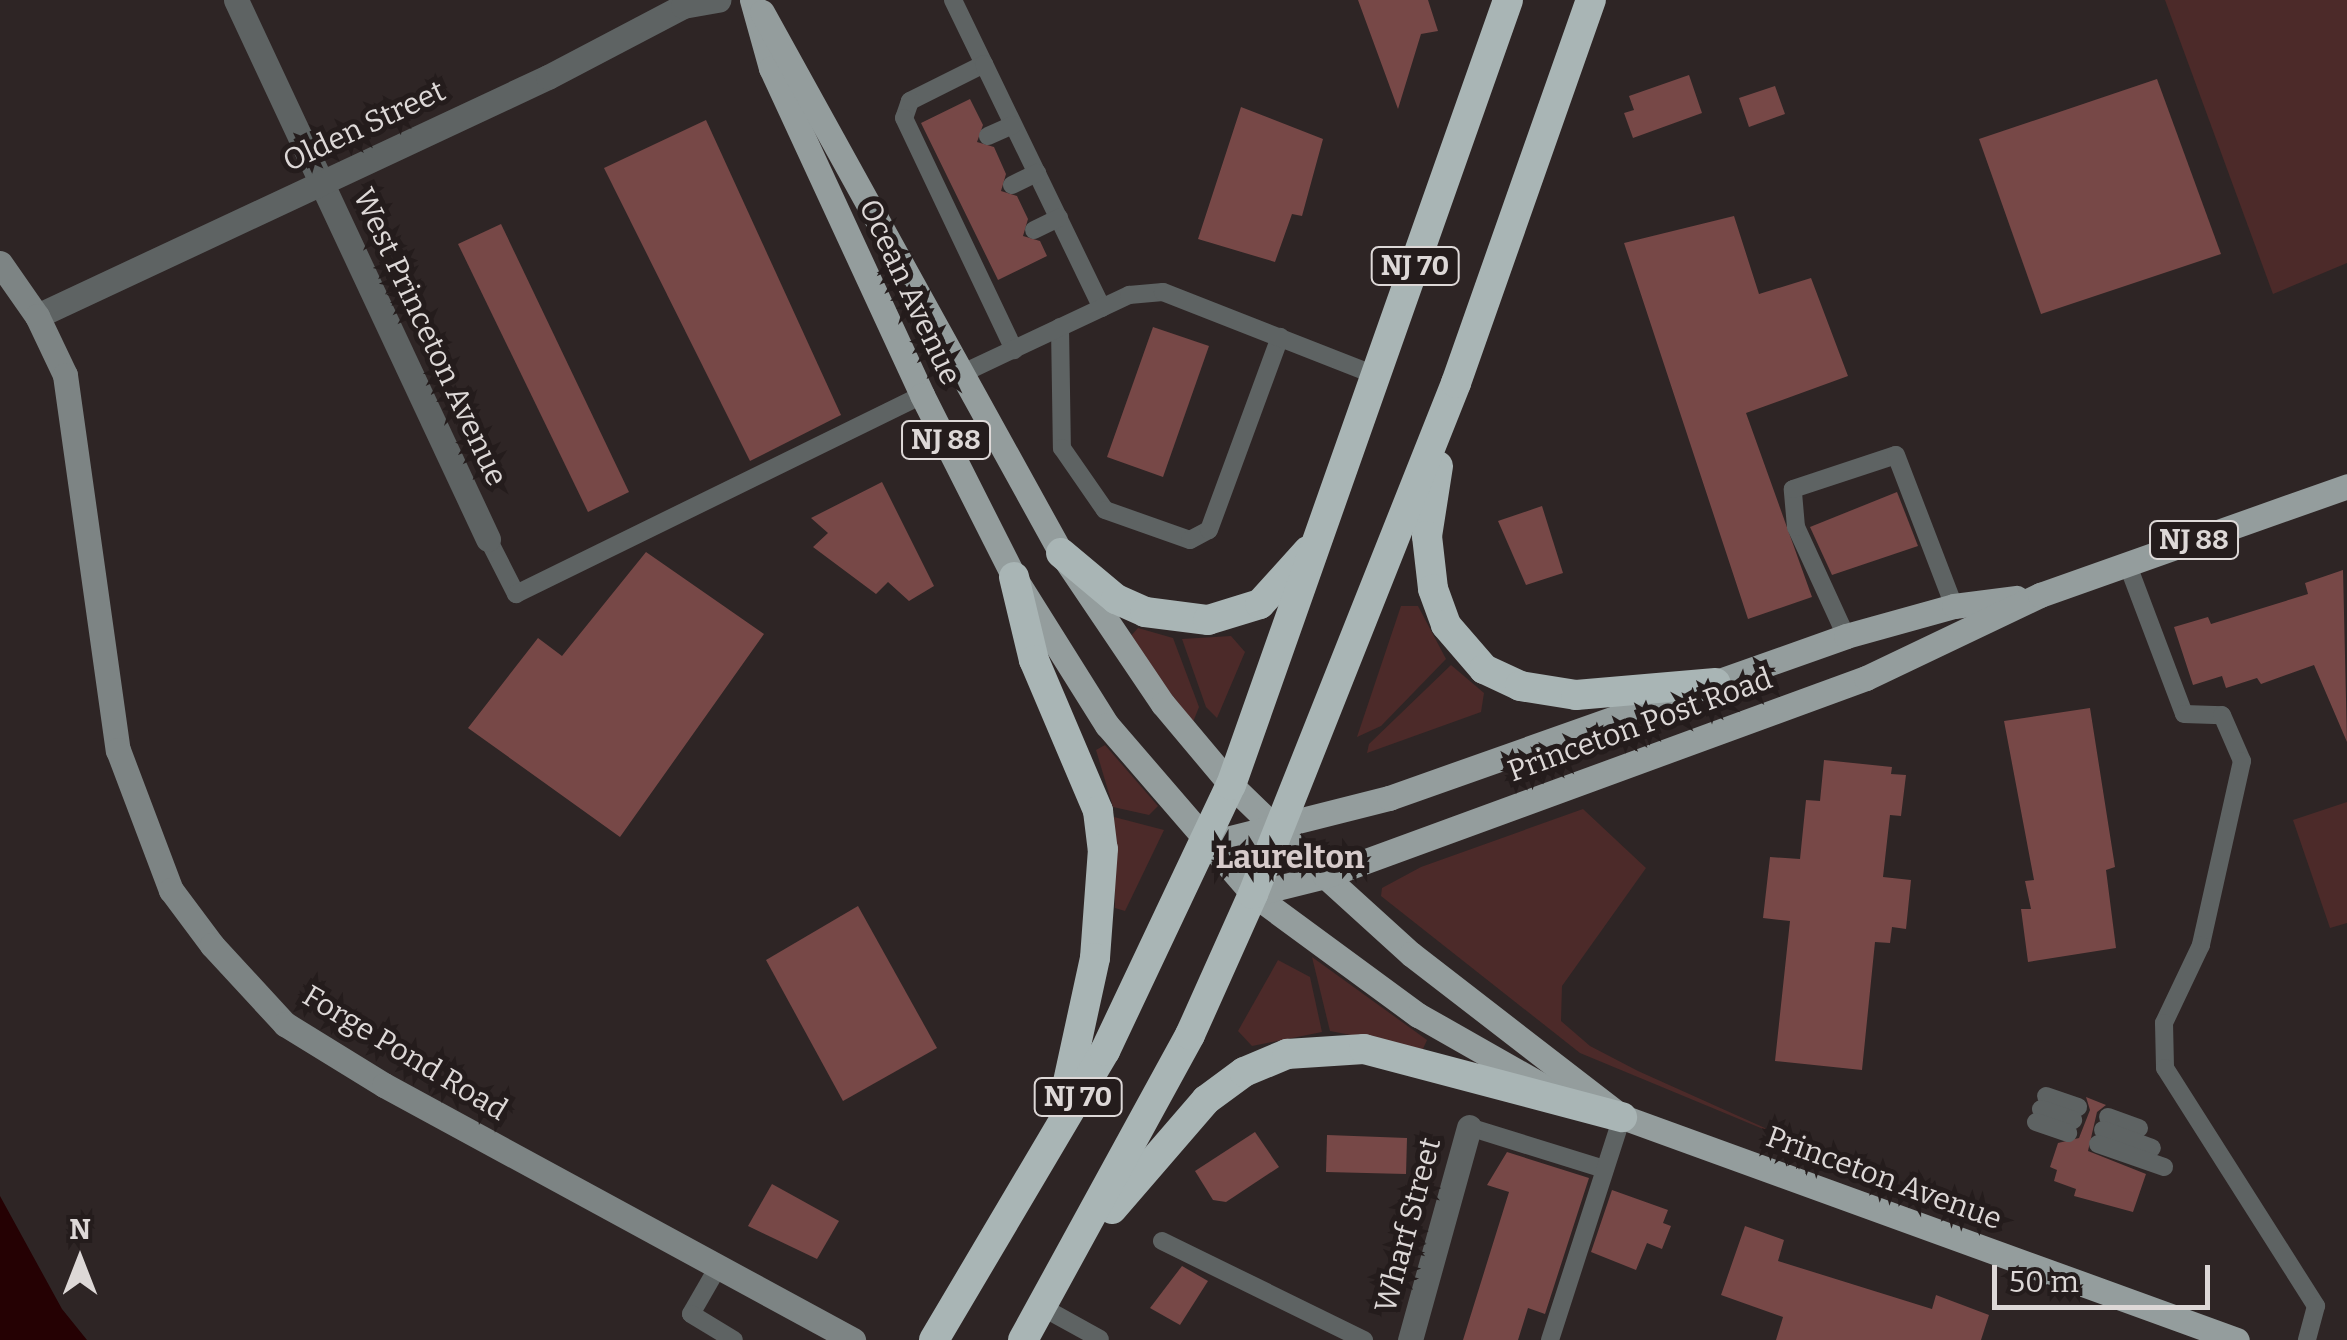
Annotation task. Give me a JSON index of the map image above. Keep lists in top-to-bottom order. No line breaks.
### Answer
{"streets":{"highway":["NJ 70"],"main road":["Ocean Avenue","NJ 88","Princeton Post Road","Princeton Avenue"],"street":["Olden Street","West Princeton Avenue","Forge Pond Road","Wharf Street"]},"crossings":[["Olden Street","West Princeton Avenue"],["Olden Street","Forge Pond Road"],["NJ 70","Ocean Avenue"],["NJ 70","NJ 88"],["NJ 70","Princeton Post Road"],["NJ 70","Princeton Avenue"],["Ocean Avenue","NJ 88"],["Ocean Avenue","Princeton Post Road"],["NJ 88","Princeton Post Road"],["NJ 88","Princeton Avenue"],["Princeton Post Road","Princeton Avenue"]],"districts":["Laurelton"],"scale_bar":"50 m","north":"top"}
